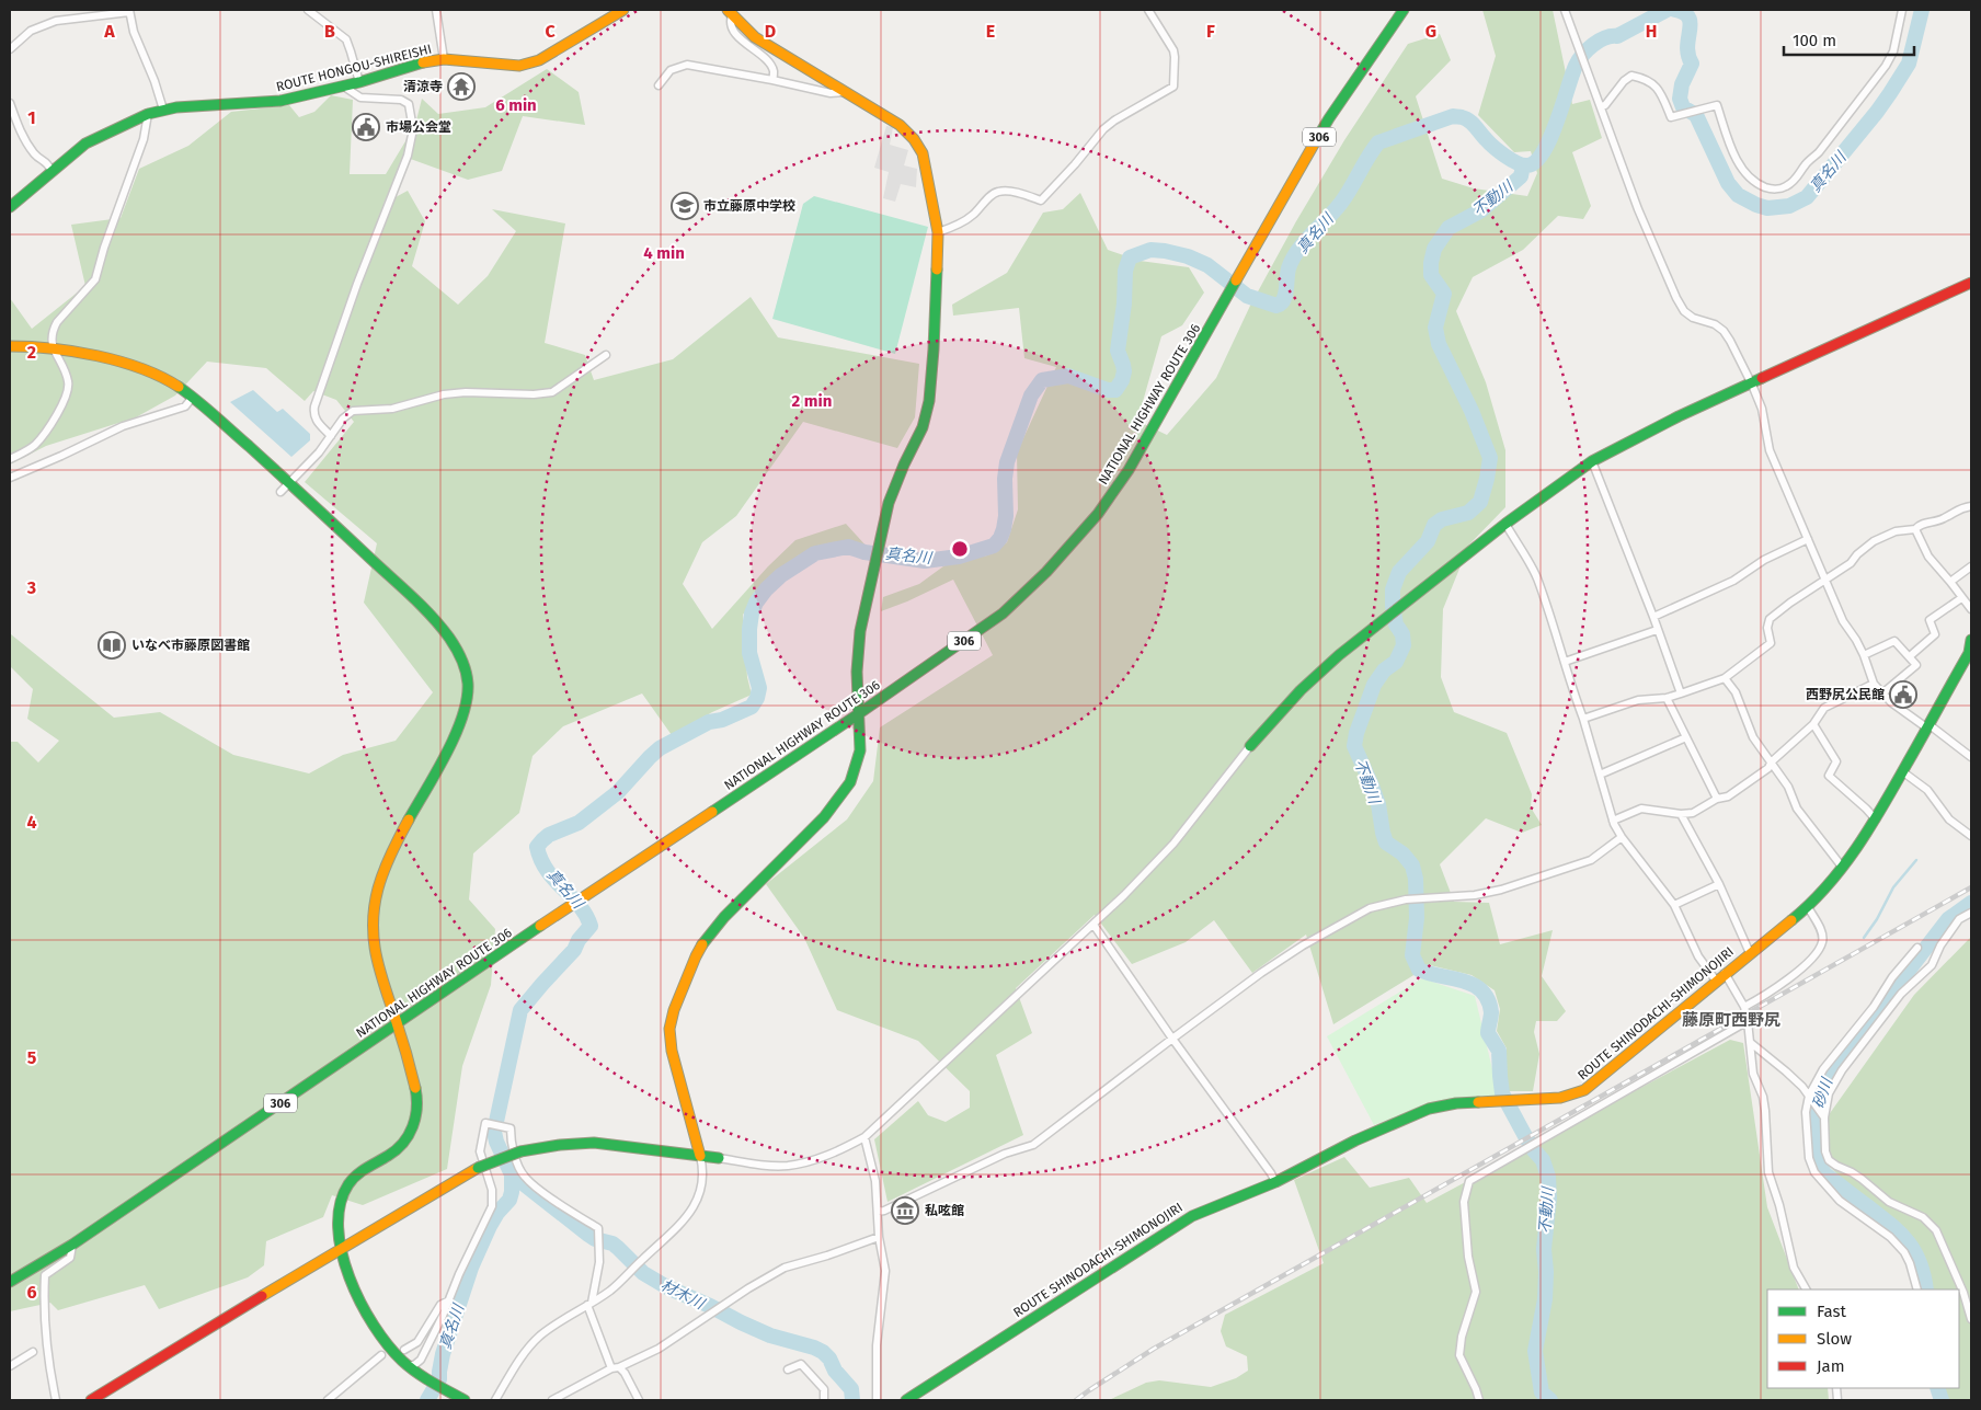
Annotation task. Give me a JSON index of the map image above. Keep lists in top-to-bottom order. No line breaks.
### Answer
{"streets":{"main road":["ROUTE HONGOU-SHIREISHI","306","NATIONAL HIGHWAY ROUTE 306","ROUTE SHINODACHI-SHIMONOJIRI"]},"districts":["藤原町西野尻"],"water":["真名川","不動川","砂川","材木川"],"places":{"temple":["清涼寺"],"public building":["市場公会堂","西野尻公民館"],"school or university":["市立藤原中学校"],"library":["いなべ市藤原図書館"],"museum":["私呟館"]},"legend":["Fast","Slow","Jam"],"scale_bar":"100 m","grid":{"columns":["A","B","C","D","E","F","G","H"],"rows":["1","2","3","4","5","6"]},"rings":["6 min","4 min","2 min"]}
